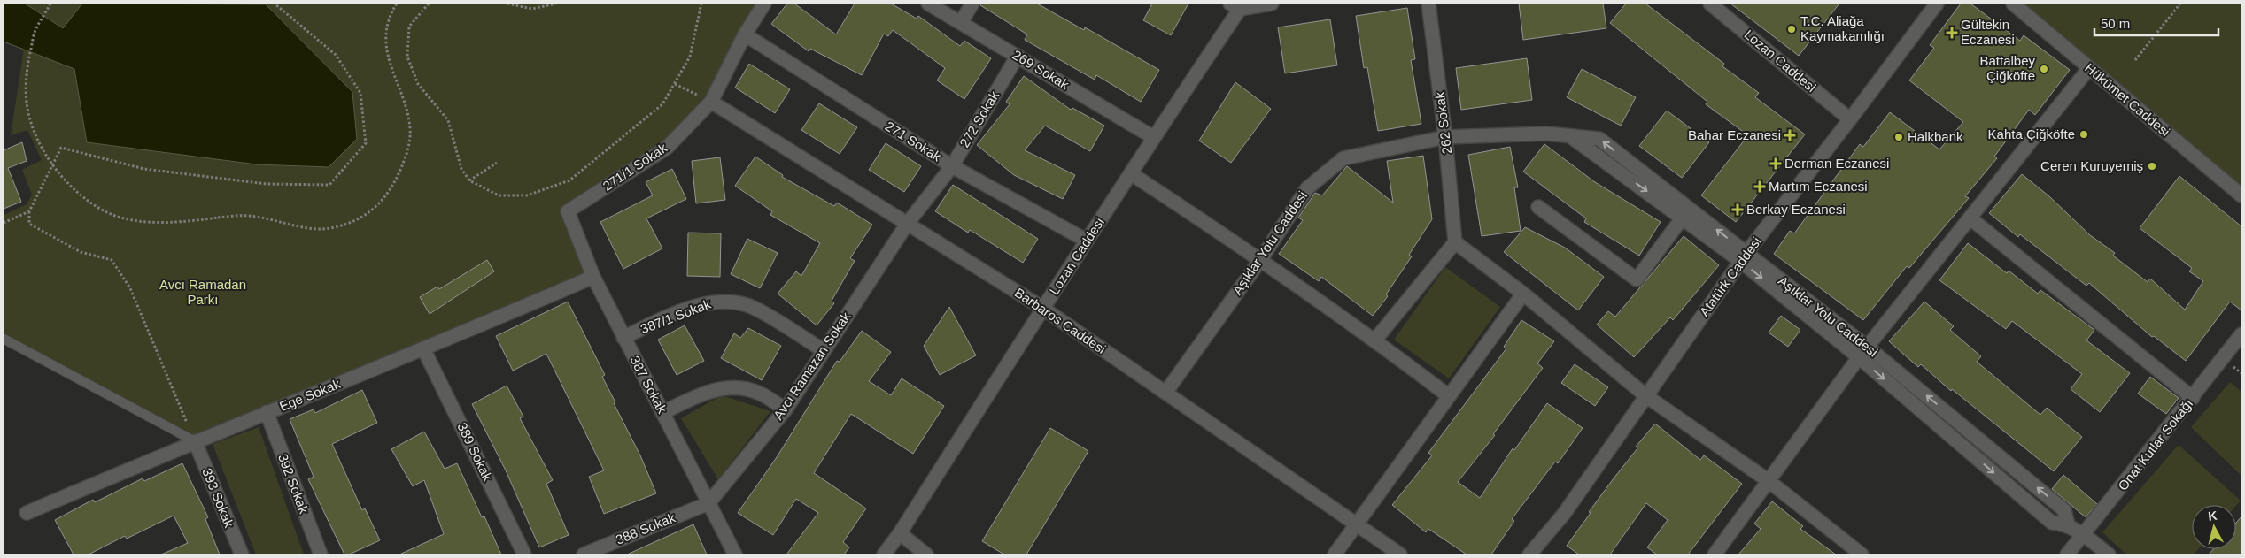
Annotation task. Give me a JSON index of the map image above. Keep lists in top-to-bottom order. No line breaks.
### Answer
{"streets":{"street":["Lozan Caddesi","269 Sokak","Hükümet Caddesi","272 Sokak","262 Sokak","271 Sokak","271/1 Sokak","Aşıklar Yolu Caddesi","Atatürk Caddesi","387/1 Sokak","Barbaros Caddesi","Avcı Ramazan Sokak","387 Sokak","Ege Sokak","Onat Kutlar Sokağı","389 Sokak","392 Sokak","393 Sokak","388 Sokak"]},"crossings":[["Lozan Caddesi","269 Sokak"],["Lozan Caddesi","271 Sokak"],["Lozan Caddesi","Atatürk Caddesi"],["Lozan Caddesi","Barbaros Caddesi"],["269 Sokak","272 Sokak"],["272 Sokak","271 Sokak"],["272 Sokak","Barbaros Caddesi"],["272 Sokak","Avcı Ramazan Sokak"],["262 Sokak","Aşıklar Yolu Caddesi"],["271 Sokak","271/1 Sokak"],["271/1 Sokak","Barbaros Caddesi"],["271/1 Sokak","387 Sokak"],["Aşıklar Yolu Caddesi","Atatürk Caddesi"],["Aşıklar Yolu Caddesi","Barbaros Caddesi"],["Aşıklar Yolu Caddesi","Onat Kutlar Sokağı"],["387/1 Sokak","Avcı Ramazan Sokak"],["387/1 Sokak","387 Sokak"],["Barbaros Caddesi","Avcı Ramazan Sokak"],["Avcı Ramazan Sokak","387 Sokak"],["Avcı Ramazan Sokak","388 Sokak"],["387 Sokak","Ege Sokak"],["387 Sokak","388 Sokak"],["Ege Sokak","389 Sokak"],["Ege Sokak","392 Sokak"],["Ege Sokak","393 Sokak"]],"parks":["Avcı Ramadan Parkı"],"places":{"other":["T.C. Aliağa Kaymakamlığı","Battalbey Çiğköfte","Kahta Çiğköfte","Halkbank","Ceren Kuruyemiş"],"health":["Gültekin Eczanesi","Bahar Eczanesi","Derman Eczanesi","Martım Eczanesi","Berkay Eczanesi"]},"scale_bar":"50 m","north":"top"}
